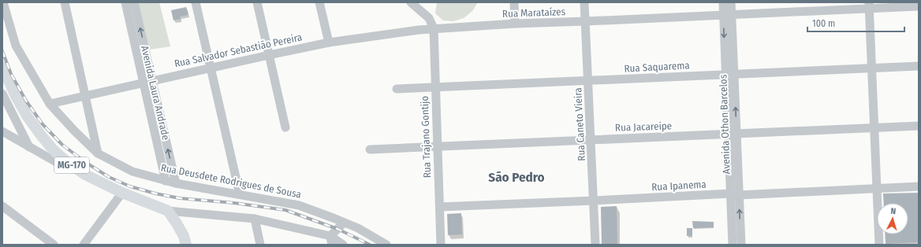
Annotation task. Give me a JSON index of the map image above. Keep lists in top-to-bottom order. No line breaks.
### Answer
{"streets":{"main road":["MG-170"],"street":["Rua Marataízes","Rua Salvador Sebastião Pereira","Rua Saquarema","Avenida Laura Andrade","Rua Caneto Vieira","Avenida Othon Barcelos","Rua Jacareipe","Rua Trajano Gontijo","Rua Deusdete Rodrigues de Sousa","Rua Ipanema"]},"crossings":[["Rua Marataízes","Rua Salvador Sebastião Pereira"],["Rua Marataízes","Rua Caneto Vieira"],["Rua Marataízes","Avenida Othon Barcelos"],["Rua Marataízes","Rua Trajano Gontijo"],["Rua Salvador Sebastião Pereira","Avenida Laura Andrade"],["Rua Salvador Sebastião Pereira","Rua Trajano Gontijo"],["Rua Salvador Sebastião Pereira","Rua Deusdete Rodrigues de Sousa"],["Rua Saquarema","Rua Caneto Vieira"],["Rua Saquarema","Avenida Othon Barcelos"],["Rua Saquarema","Rua Trajano Gontijo"],["Avenida Laura Andrade","Rua Deusdete Rodrigues de Sousa"],["Rua Caneto Vieira","Rua Jacareipe"],["Rua Caneto Vieira","Rua Ipanema"],["Avenida Othon Barcelos","Rua Jacareipe"],["Avenida Othon Barcelos","Rua Ipanema"],["Rua Jacareipe","Rua Trajano Gontijo"],["Rua Trajano Gontijo","Rua Ipanema"]],"districts":["São Pedro"],"scale_bar":"100 m","north":"top"}
